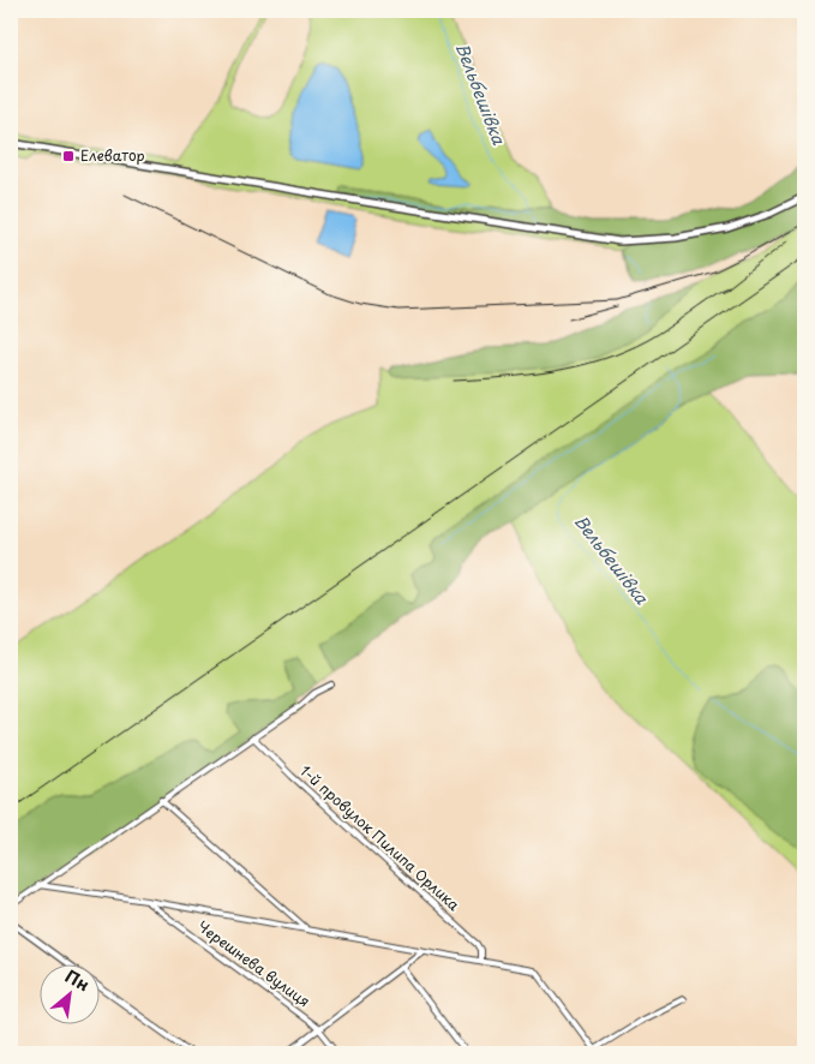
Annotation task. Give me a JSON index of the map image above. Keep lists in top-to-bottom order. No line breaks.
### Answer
{"streets":{"street":["1-й провулок Пилипа Орлика","Черешнева вулиця"]},"water":["Вельбешівка"],"places":{"transit":["Елеватор"]},"north":"top right"}
